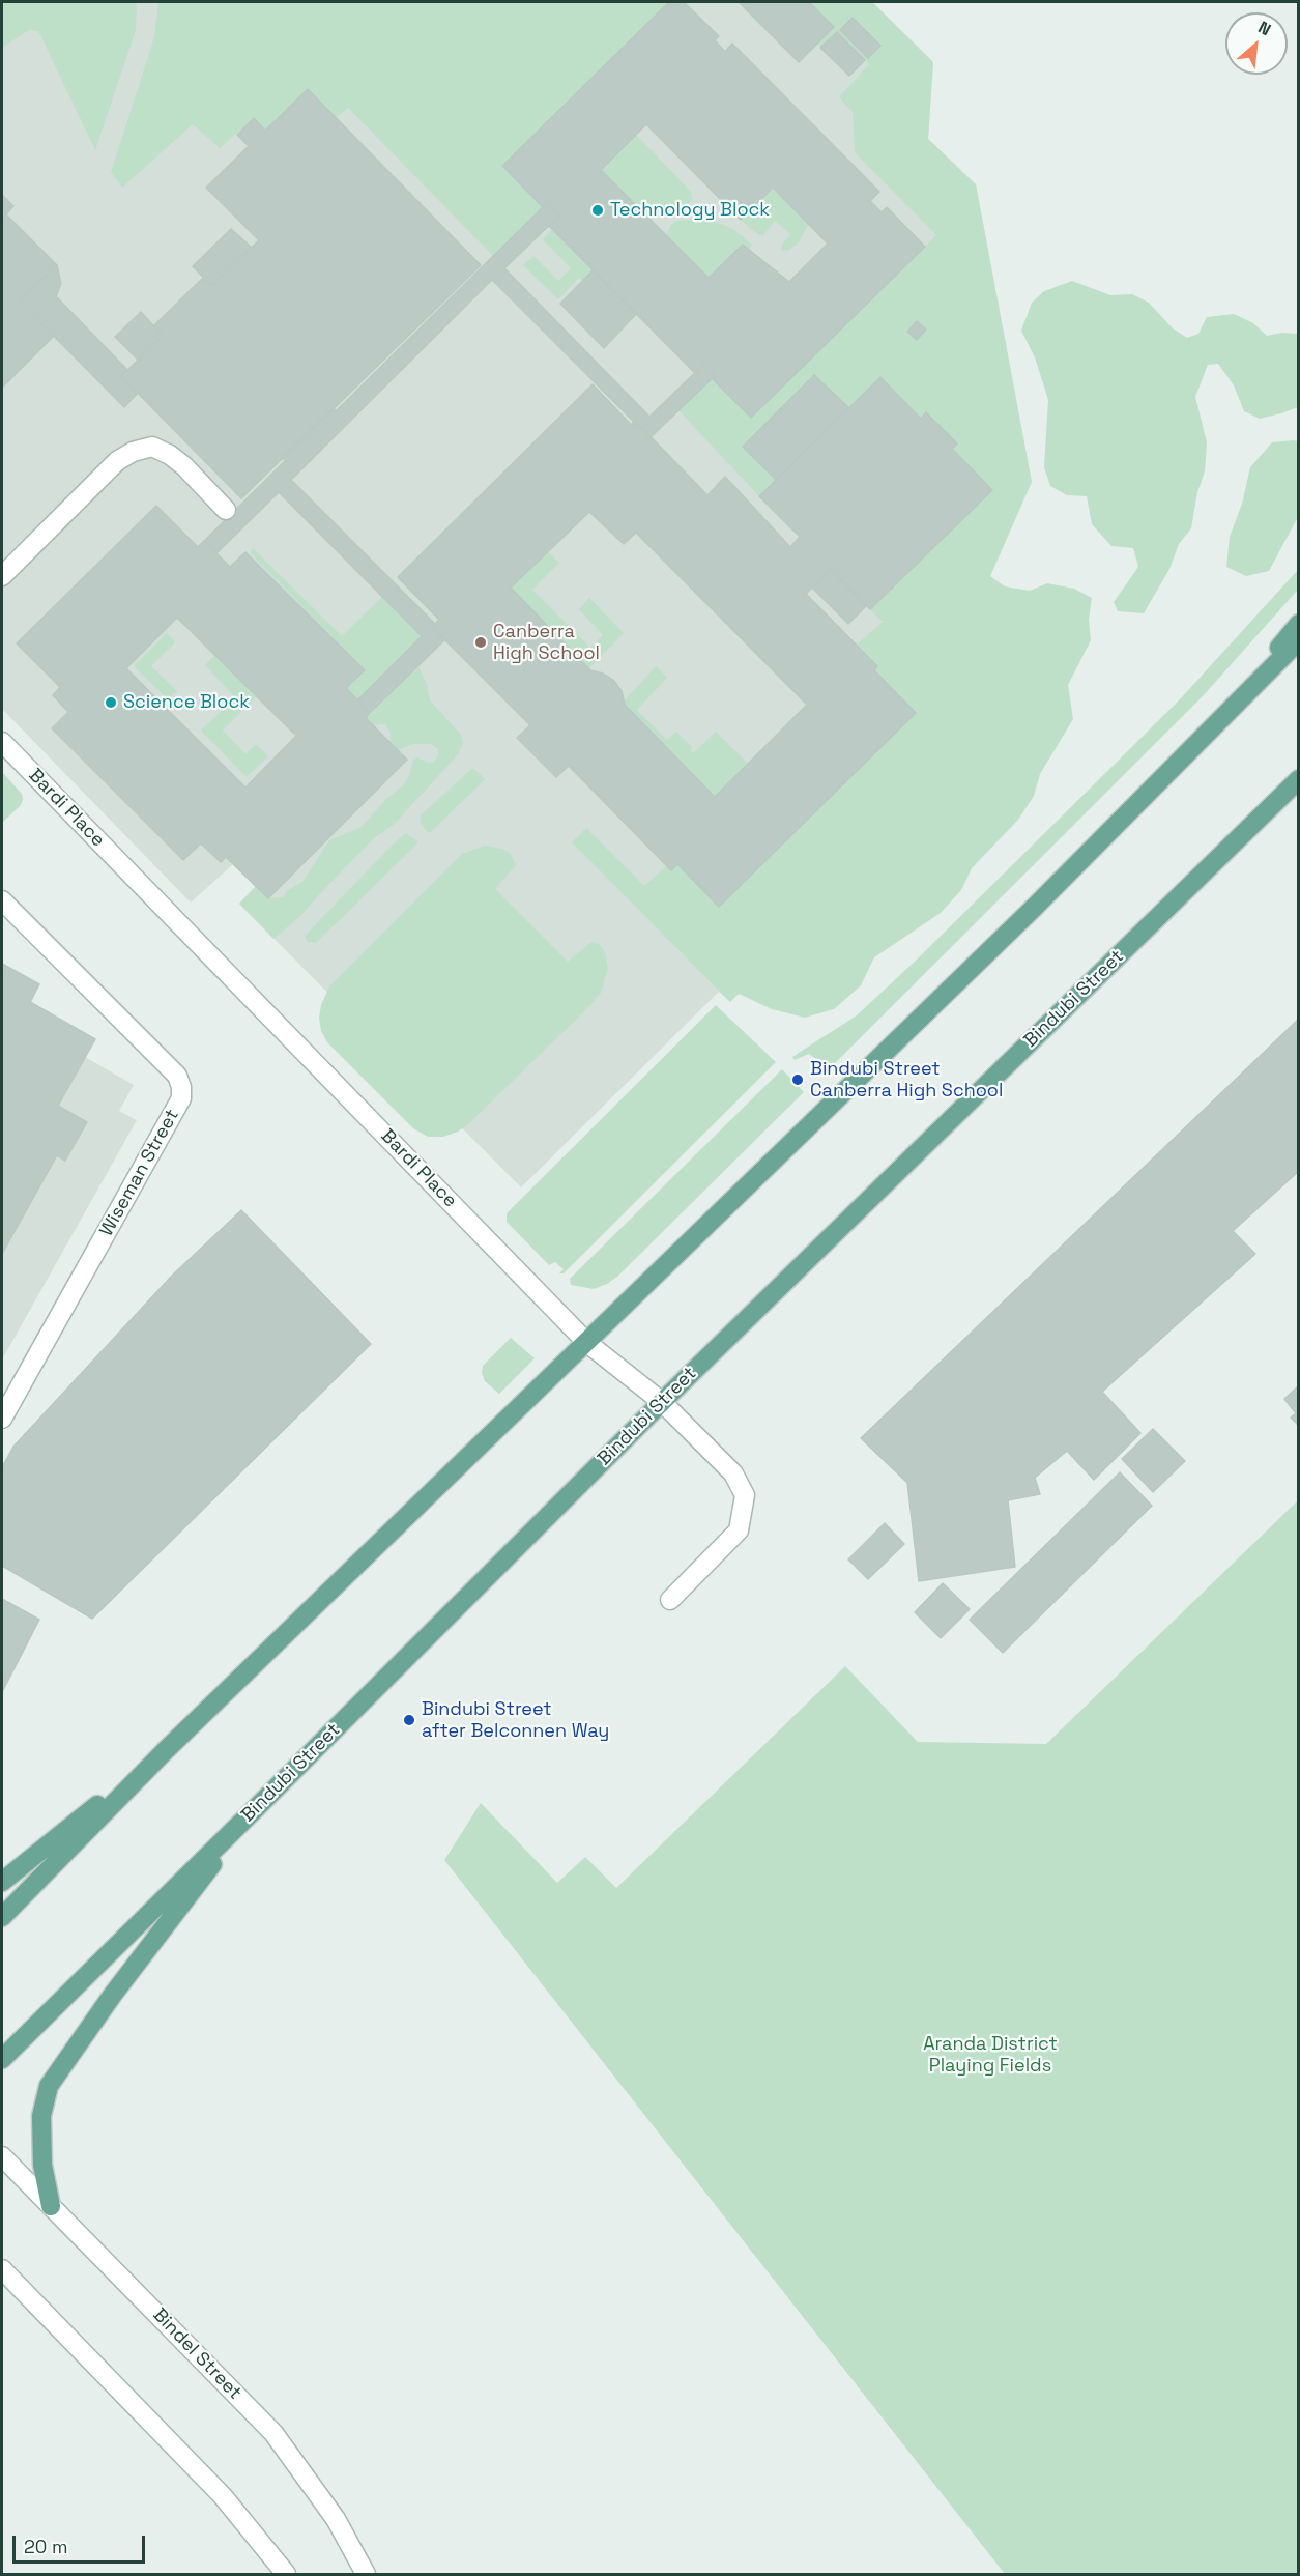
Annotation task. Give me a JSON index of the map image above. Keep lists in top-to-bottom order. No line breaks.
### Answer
{"streets":{"main road":["Bindubi Street"],"street":["Bardi Place","Wiseman Street","Bindel Street"]},"crossings":[["Bardi Place","Bindubi Street"]],"parks":["Aranda District Playing Fields"],"places":["Technology Block","Canberra High School","Science Block","Bindubi Street Canberra High School","Bindubi Street after Belconnen Way"],"scale_bar":"20 m","north":"top right"}
